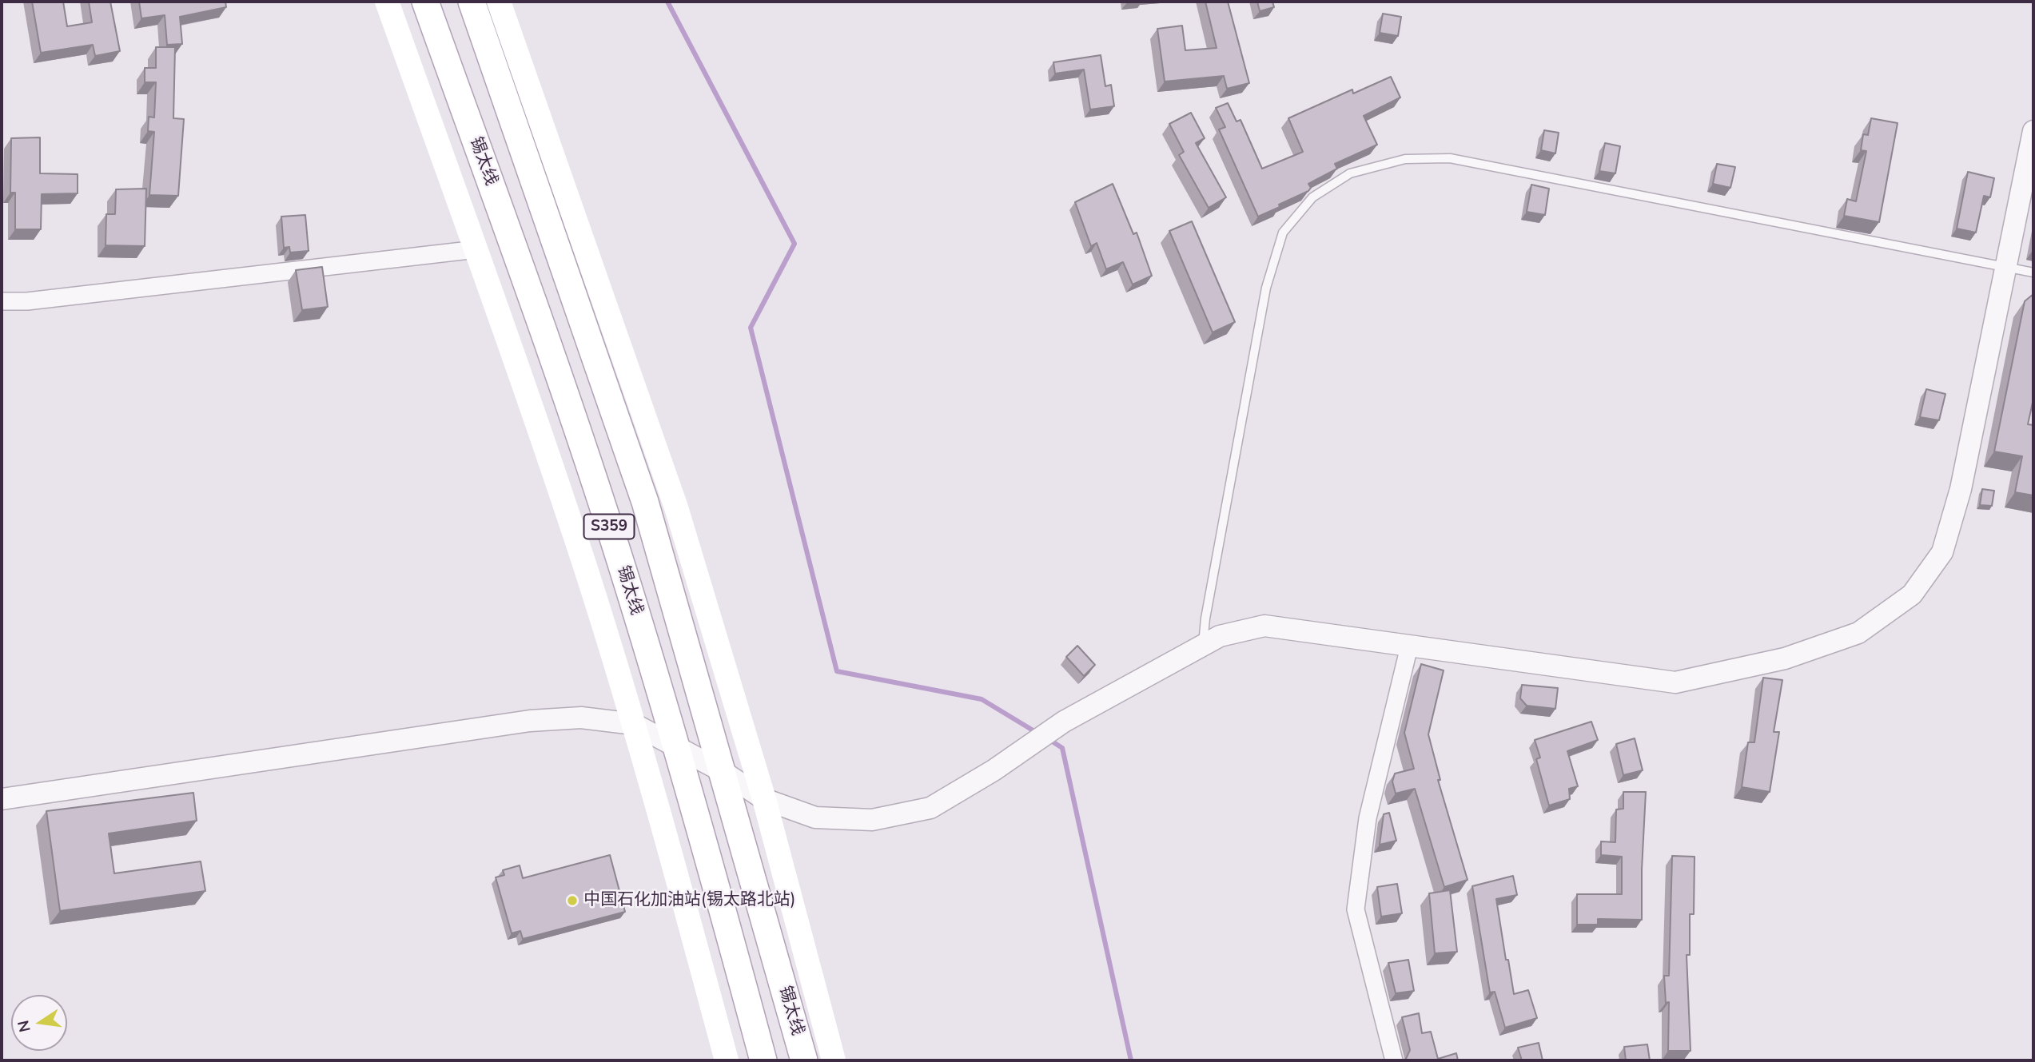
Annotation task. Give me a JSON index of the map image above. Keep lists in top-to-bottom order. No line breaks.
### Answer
{"streets":{"main road":["锡太线","S359"]},"places":["中国石化加油站(锡太路北站)"],"north":"left"}
